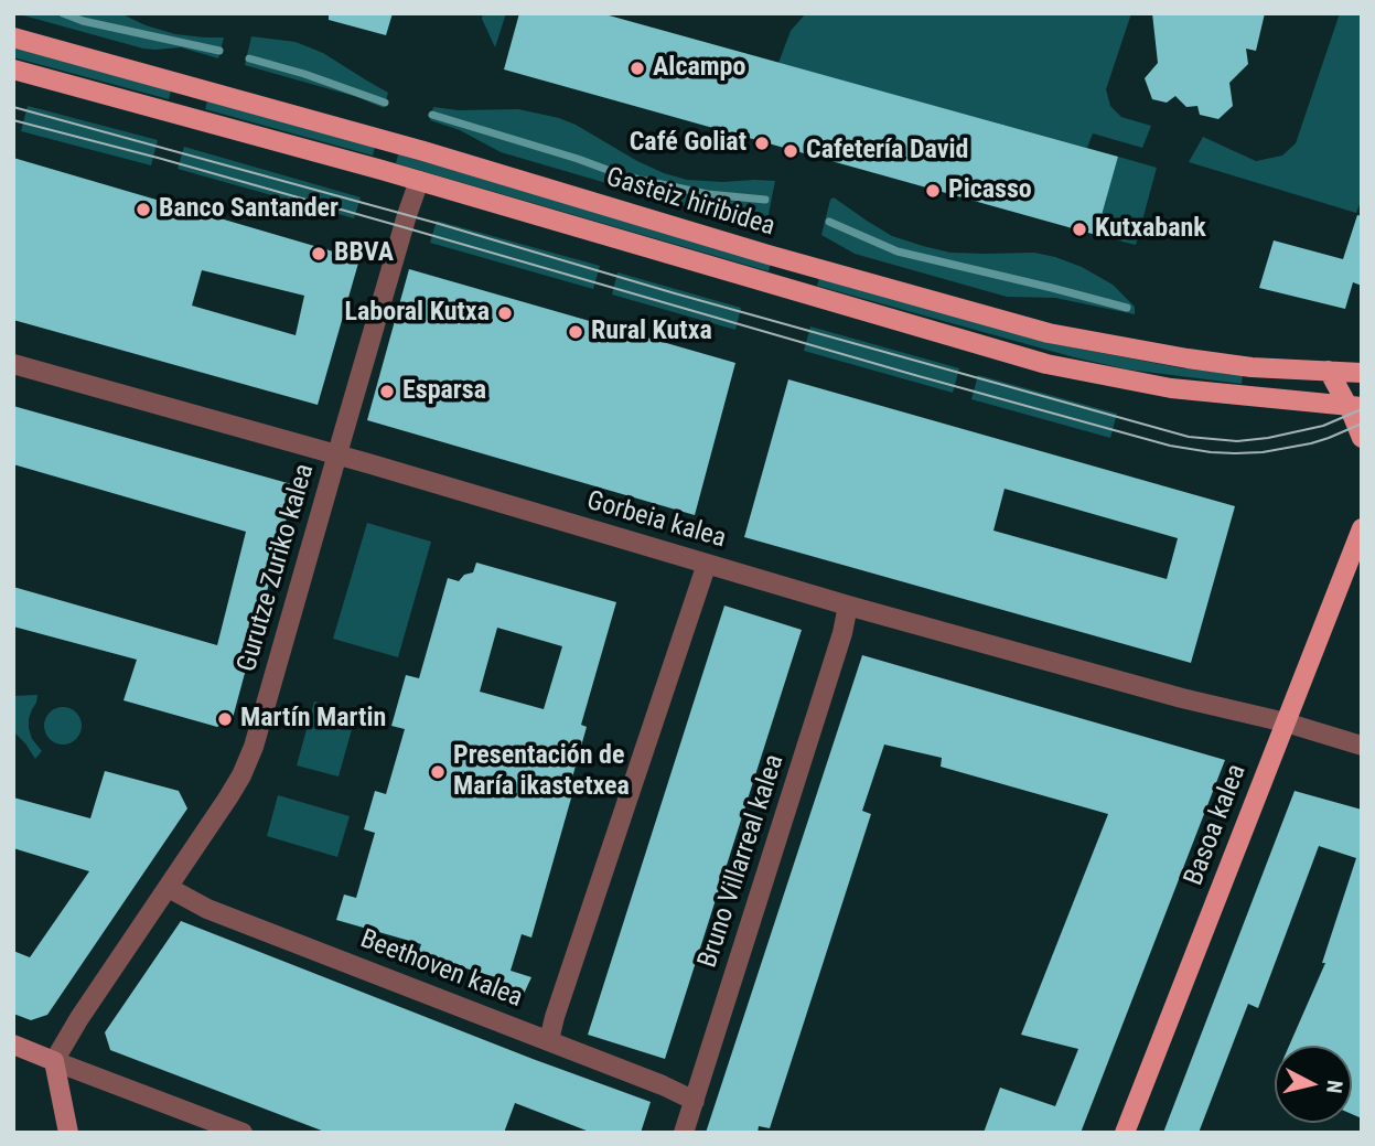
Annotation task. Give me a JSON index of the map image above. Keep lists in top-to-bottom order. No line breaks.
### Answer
{"streets":{"main road":["Gasteiz hiribidea","Basoa kalea"],"street":["Gorbeia kalea","Gurutze Zuriko kalea","Bruno Villarreal kalea","Beethoven kalea"]},"crossings":[["Gasteiz hiribidea","Gurutze Zuriko kalea"],["Gorbeia kalea","Gurutze Zuriko kalea"],["Gorbeia kalea","Basoa kalea"],["Gorbeia kalea","Bruno Villarreal kalea"],["Gurutze Zuriko kalea","Beethoven kalea"],["Bruno Villarreal kalea","Beethoven kalea"]],"places":["Alcampo","Café Goliat","Cafetería David","Picasso","Banco Santander","Kutxabank","BBVA","Laboral Kutxa","Rural Kutxa","Esparsa","Martín Martin","Presentación de María ikastetxea"],"north":"right"}
